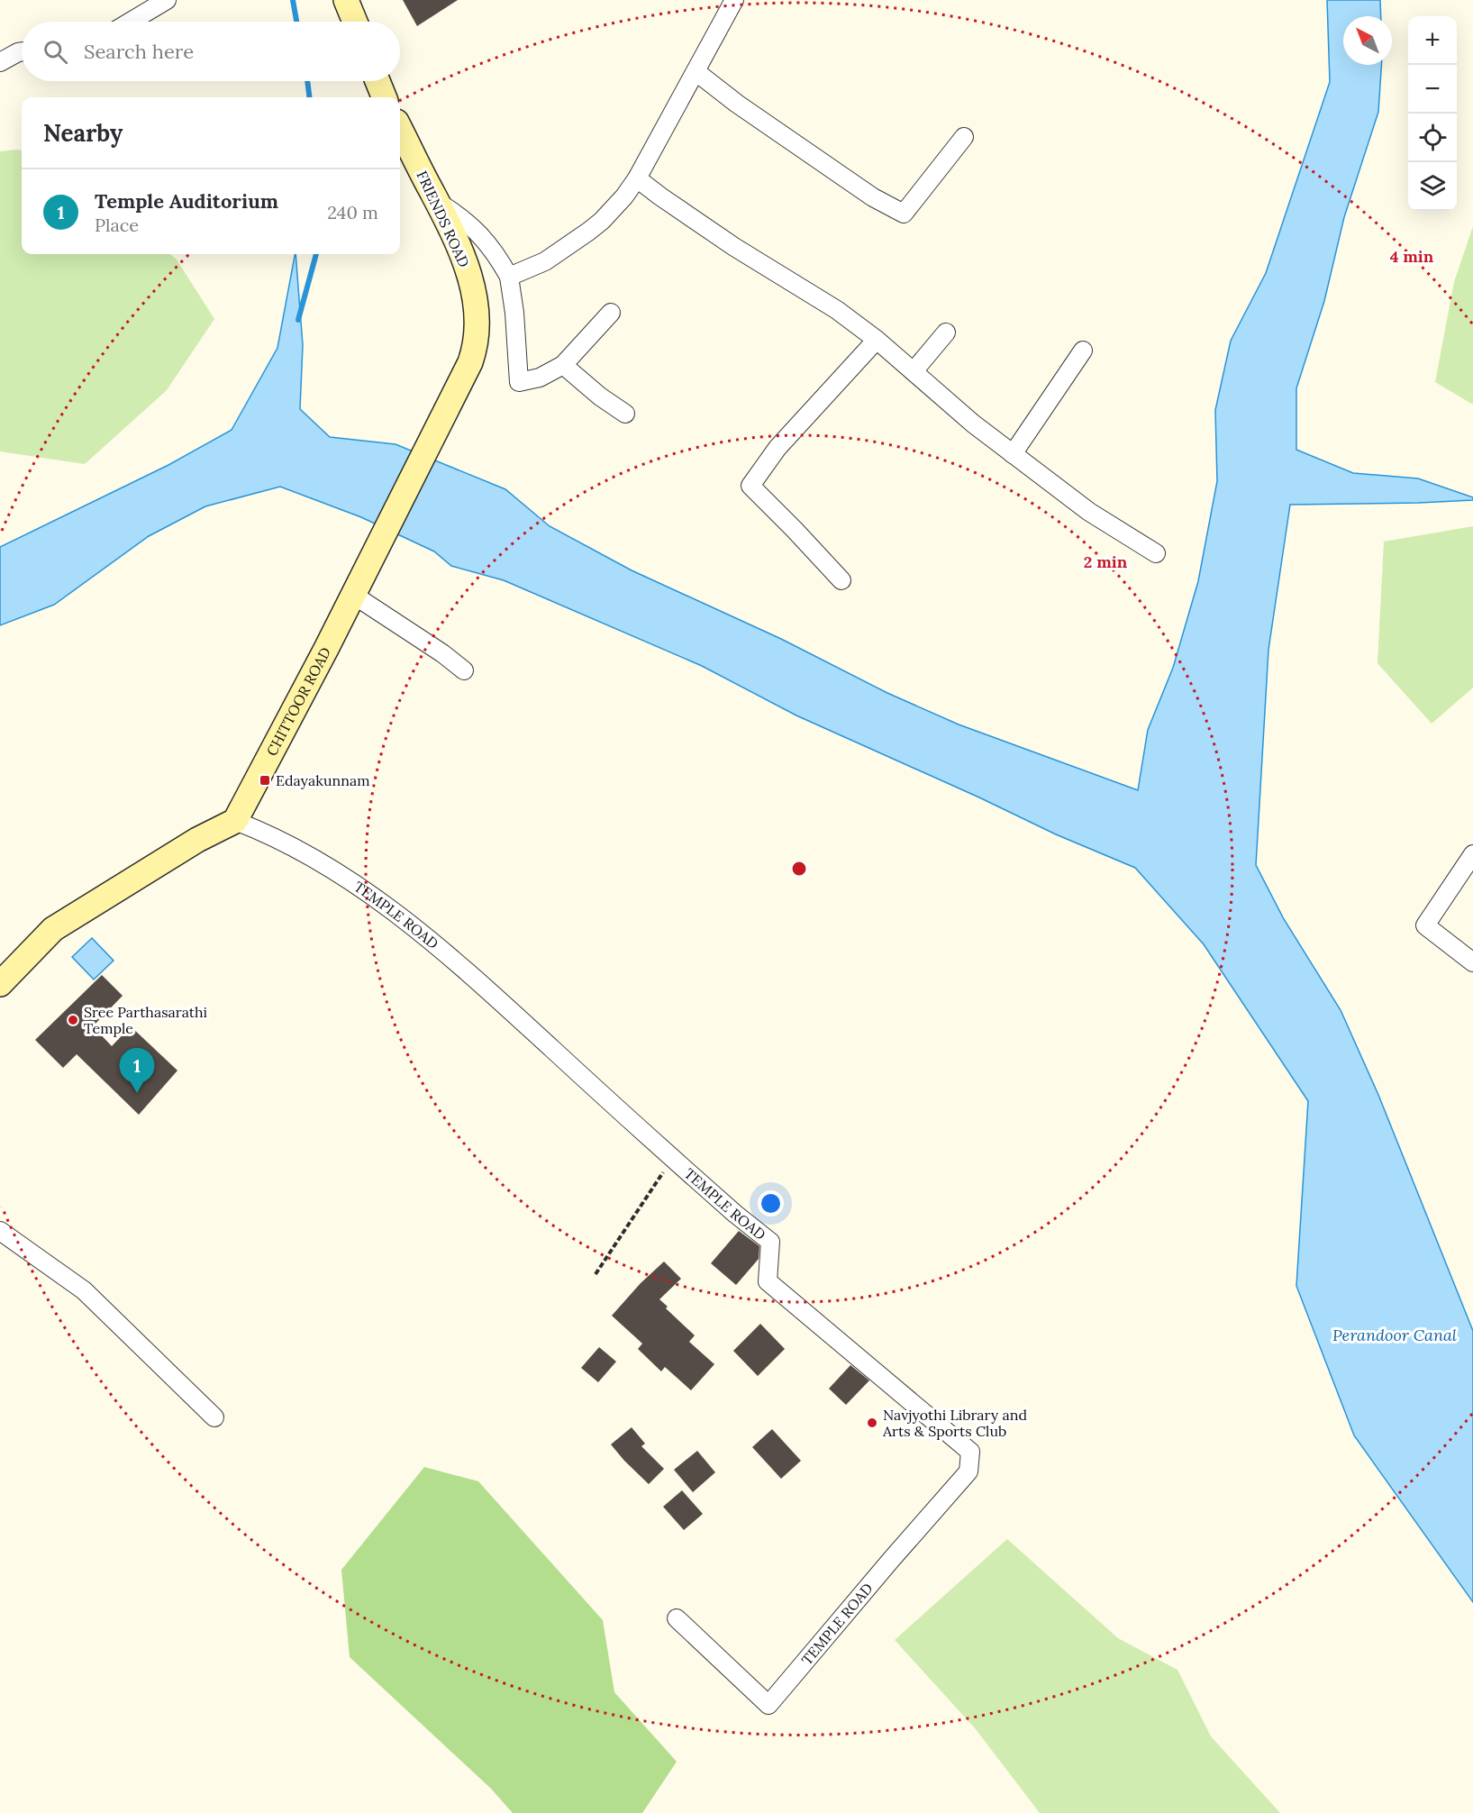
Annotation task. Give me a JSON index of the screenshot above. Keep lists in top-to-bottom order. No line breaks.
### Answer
{"streets":{"main road":["FRIENDS ROAD","CHITTOOR ROAD"],"street":["TEMPLE ROAD"]},"crossings":[["FRIENDS ROAD","CHITTOOR ROAD"],["CHITTOOR ROAD","TEMPLE ROAD"]],"water":["Perandoor Canal"],"places":{"transit":["Edayakunnam"],"other":["Sree Parthasarathi Temple","Navjyothi Library and Arts & Sports Club"]},"north":"top left","page":{"map_buttons":["+","−"],"search":"Search here","heading":"Nearby","list":[{"mark":"1","name":"Temple Auditorium","note":"Place","value":"240 m"}],"pins":"1"},"rings":["4 min","2 min"]}
